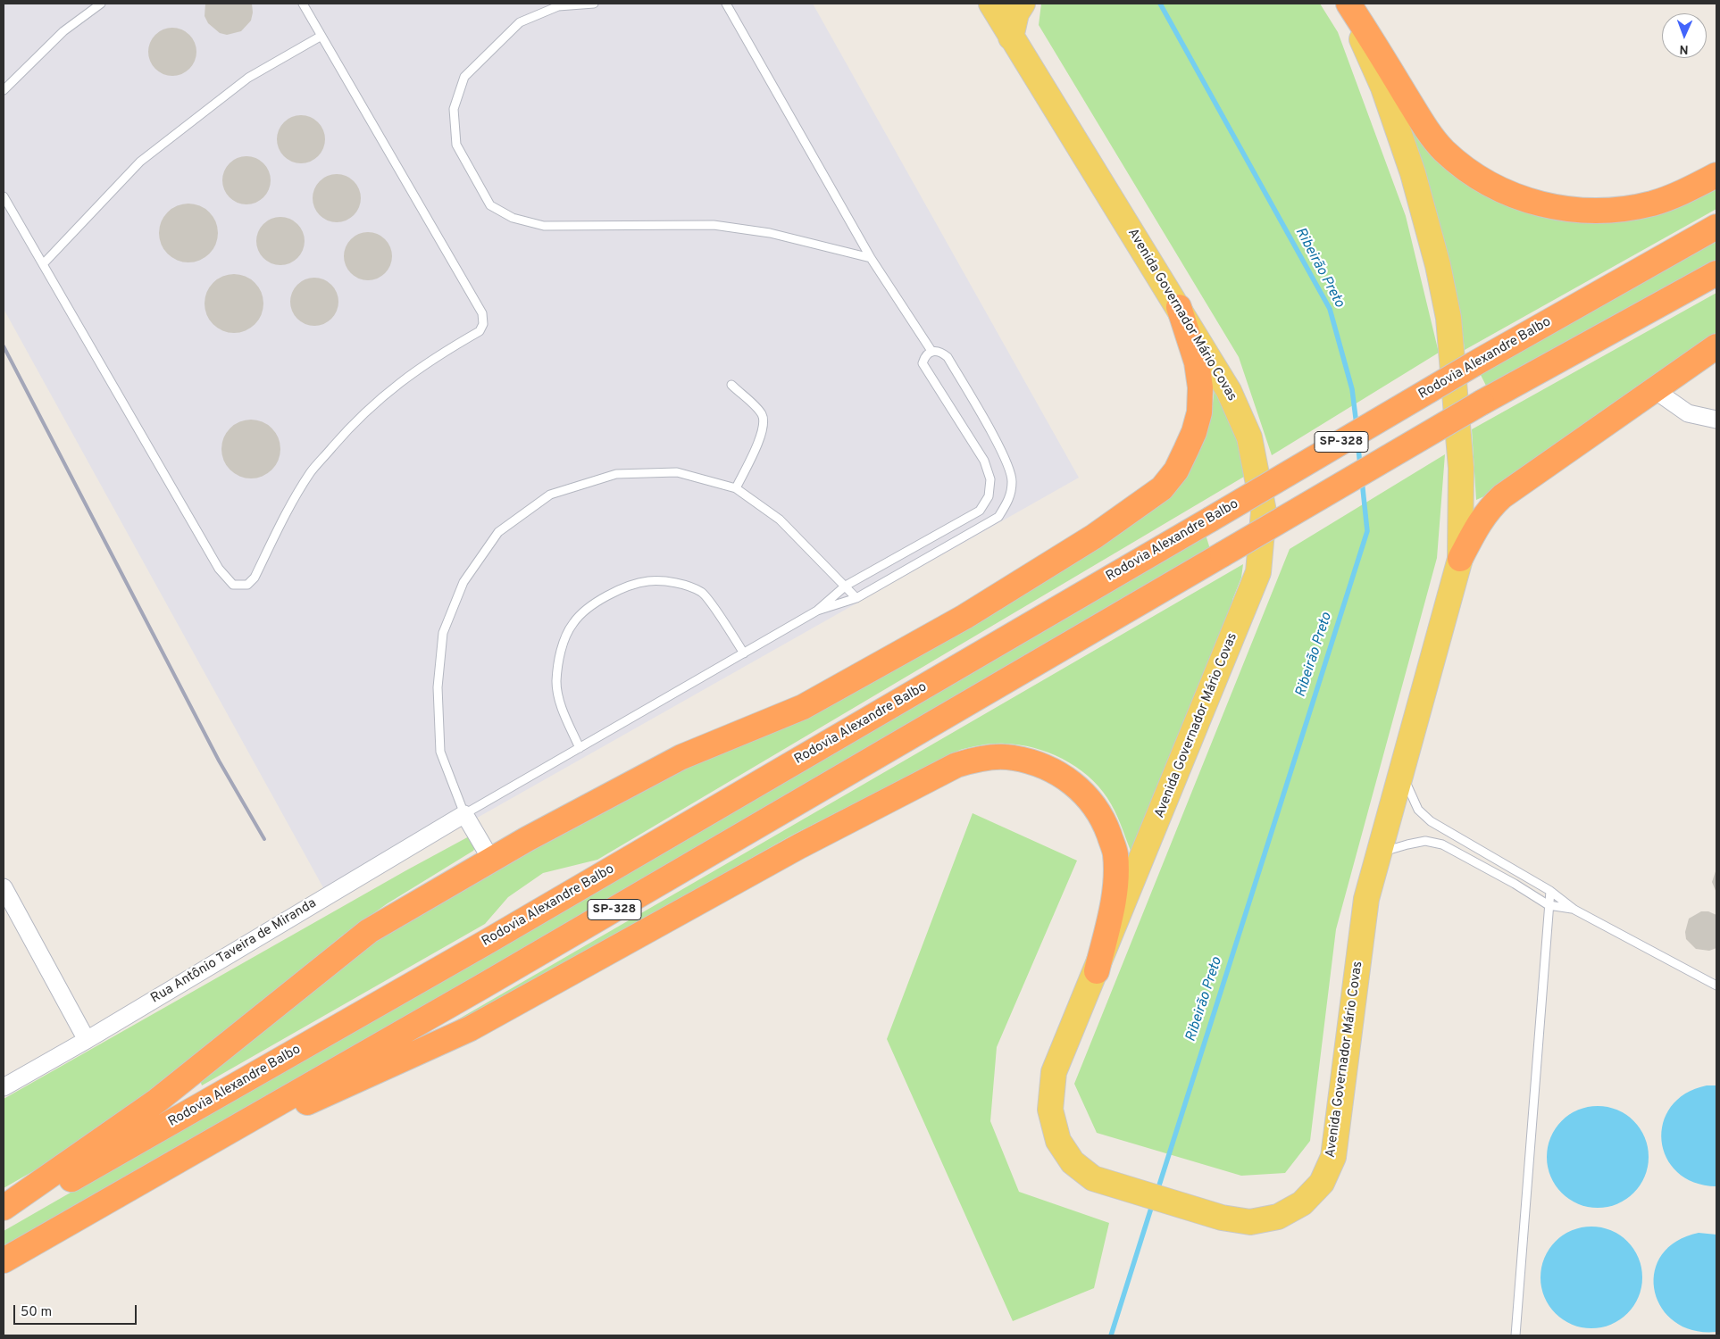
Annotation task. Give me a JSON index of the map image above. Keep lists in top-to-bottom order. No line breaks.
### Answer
{"streets":{"highway":["Rodovia Alexandre Balbo","SP-328"],"main road":["Avenida Governador Mário Covas"],"street":["Rua Antônio Taveira de Miranda"]},"water":["Ribeirão Preto"],"scale_bar":"50 m","north":"bottom"}
